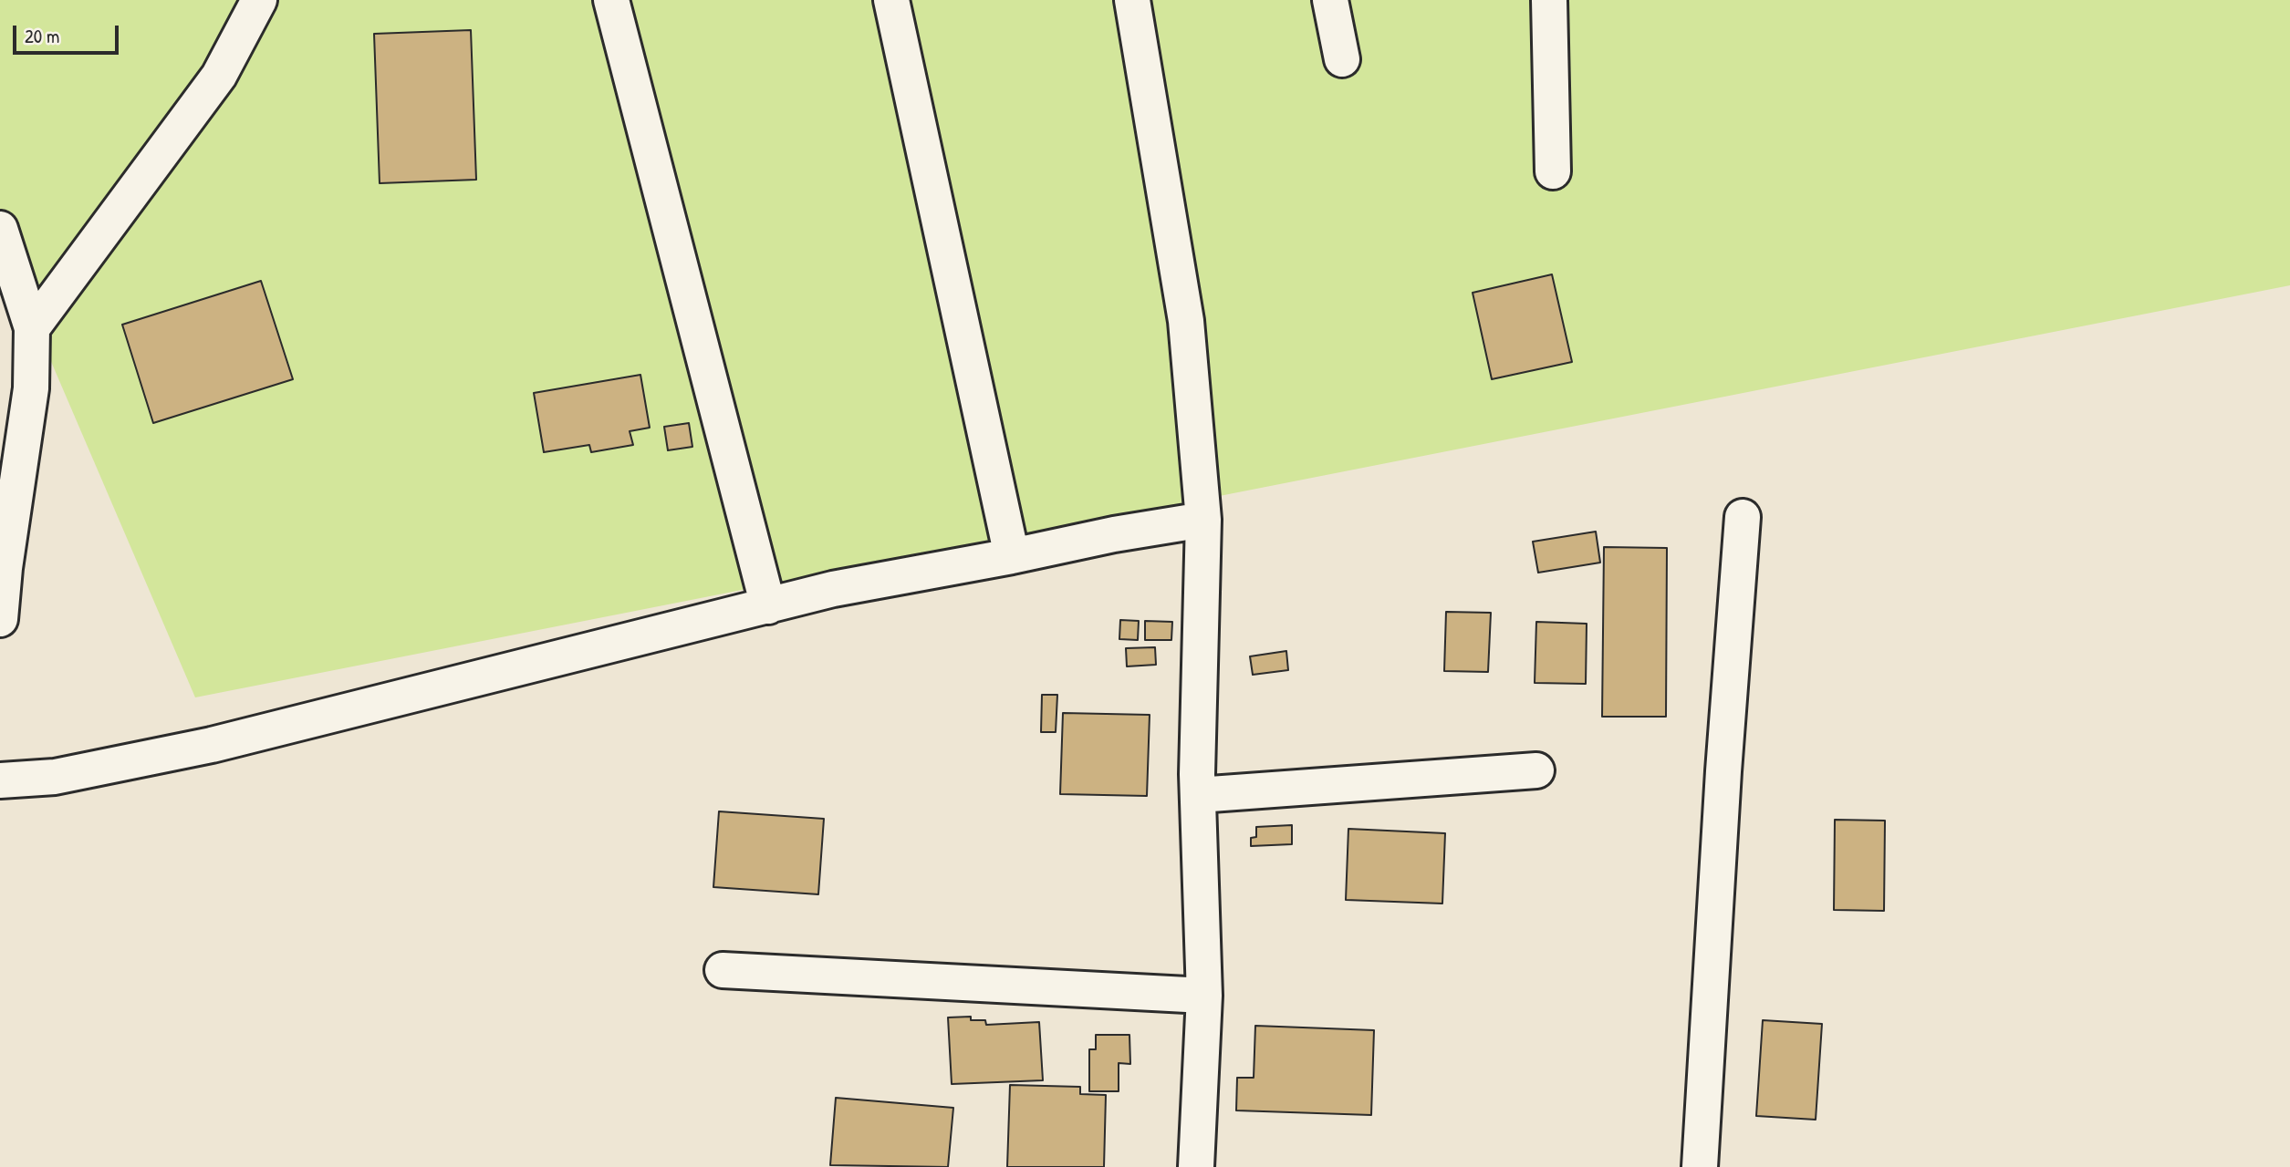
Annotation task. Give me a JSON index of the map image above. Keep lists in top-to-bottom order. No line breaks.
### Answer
{"scale_bar":"20 m"}
